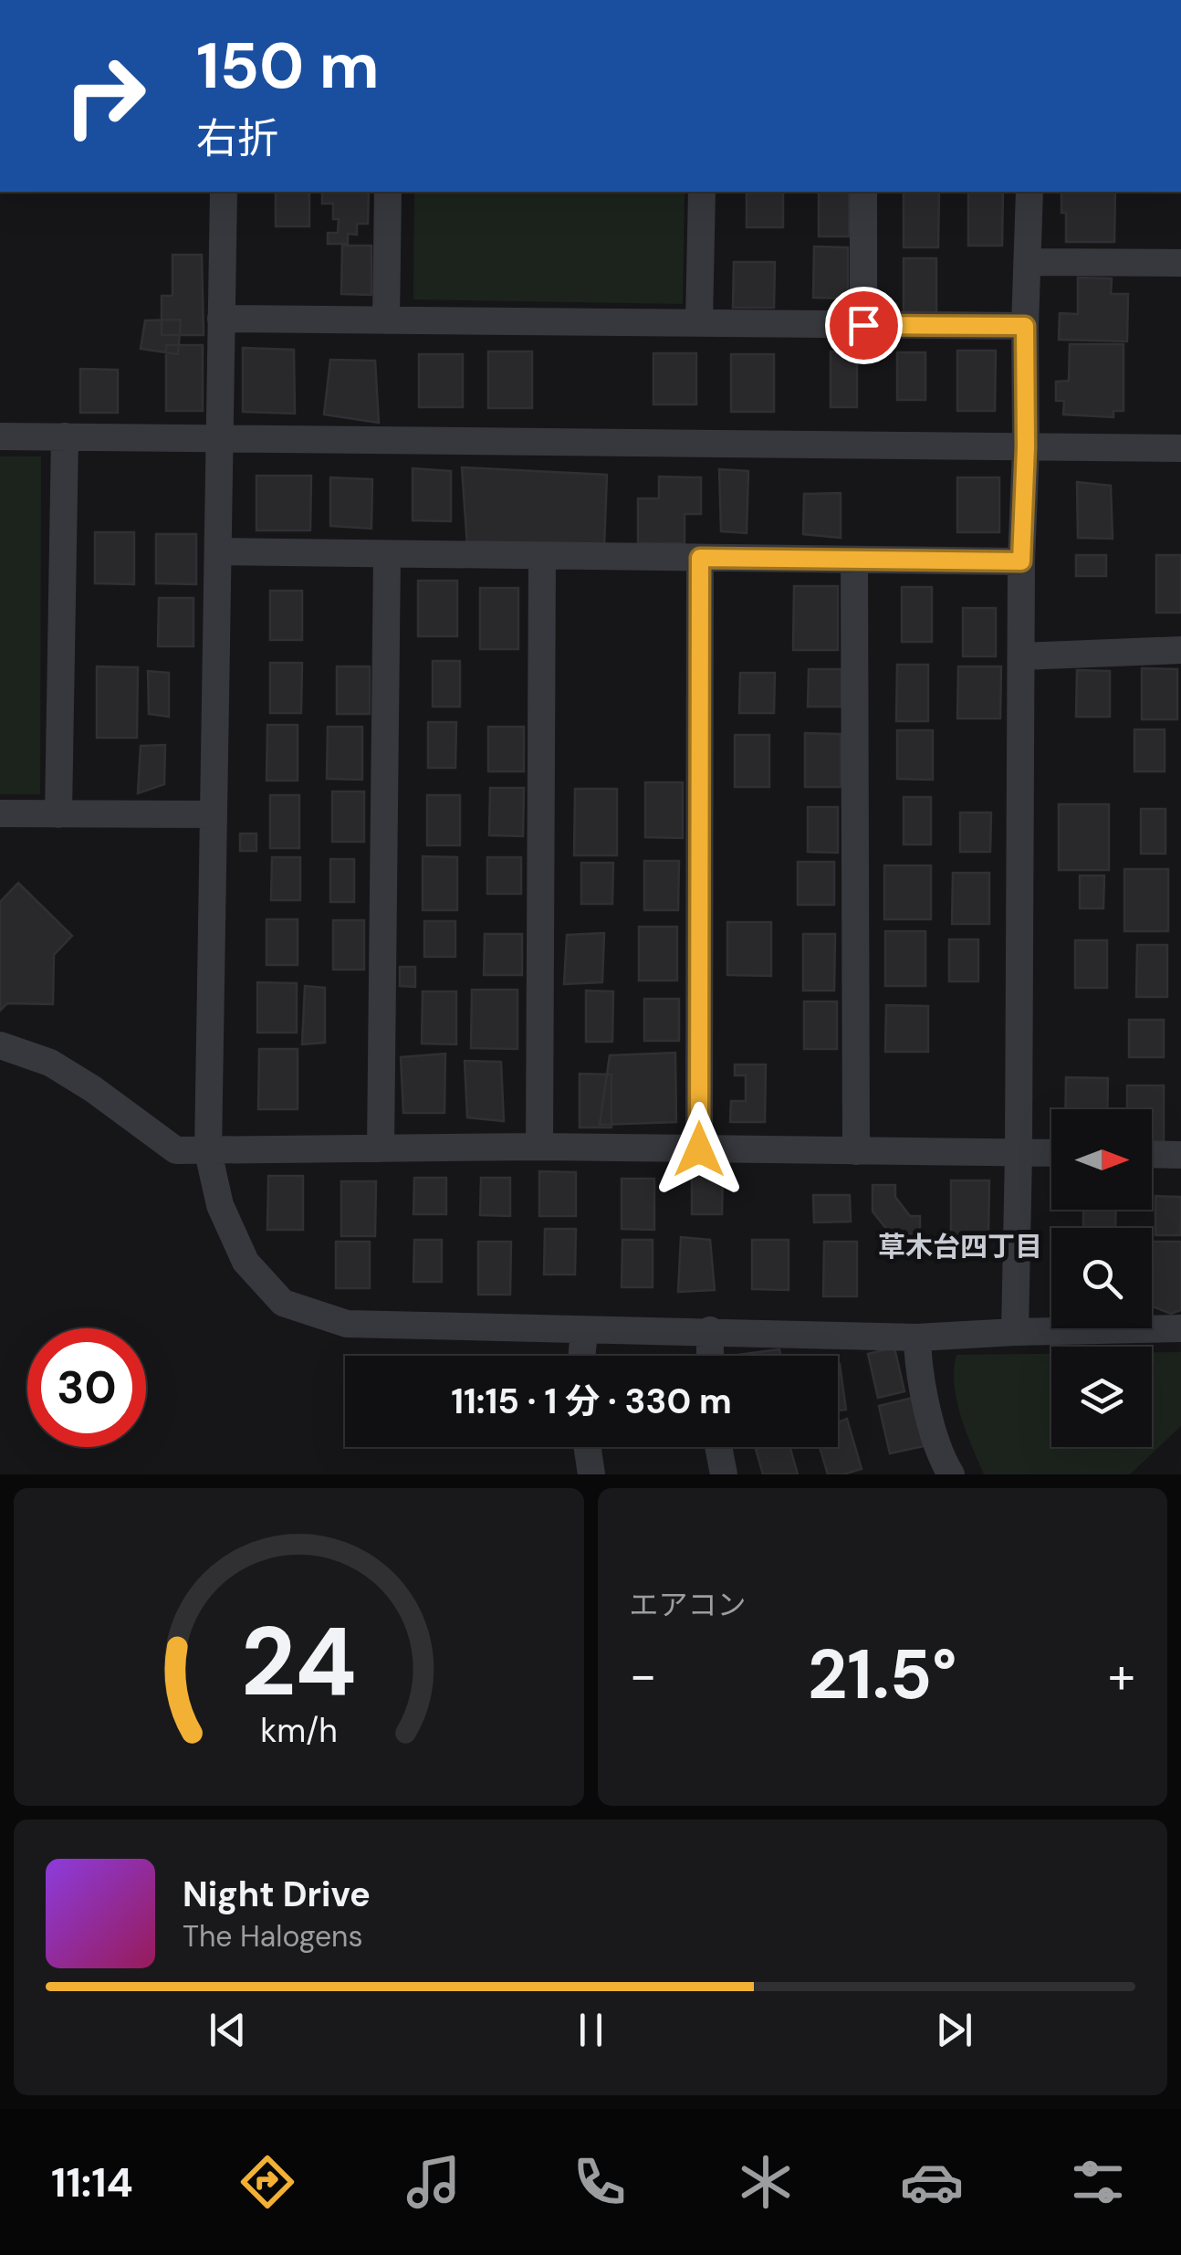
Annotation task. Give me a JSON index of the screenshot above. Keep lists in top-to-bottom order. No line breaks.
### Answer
{"districts":["草木台四丁目"],"north":"right","page":{"turn":["150 m","右折"],"limit":"30","trip":"11:15 · 1 分 · 330 m","tile":"エアコン","heat":["−","21.5°","+"],"song":["Night Drive","The Halogens"],"tabs":"11:14","gauge":["24","km/h"]}}
